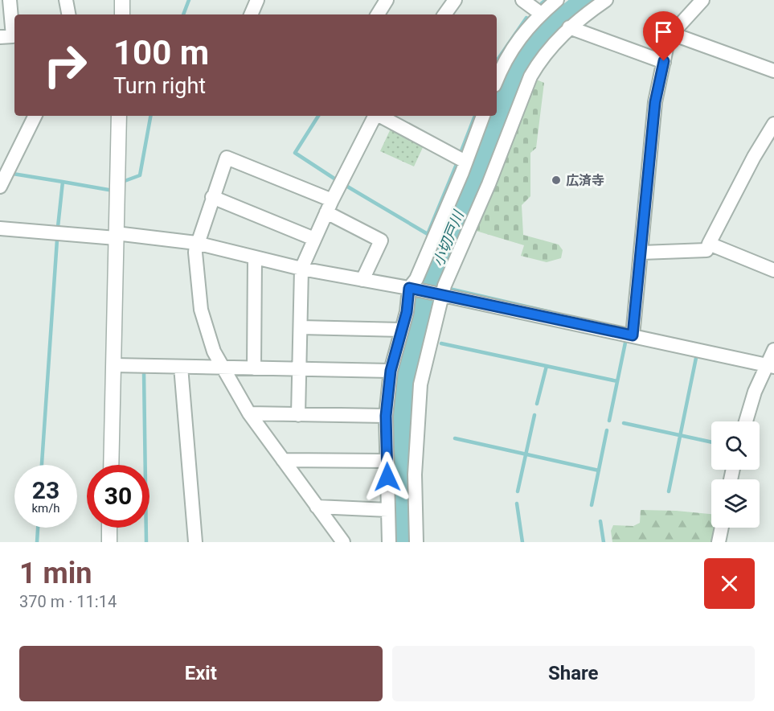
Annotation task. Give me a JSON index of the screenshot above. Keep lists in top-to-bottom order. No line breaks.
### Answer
{"water":["小切戸川"],"places":["広済寺"],"page":{"turn":["100 m","Turn right"],"speed":"23 km/h","limit":"30","heading":["1 min","370 m · 11:14"],"buttons":["Exit","Share"]}}
